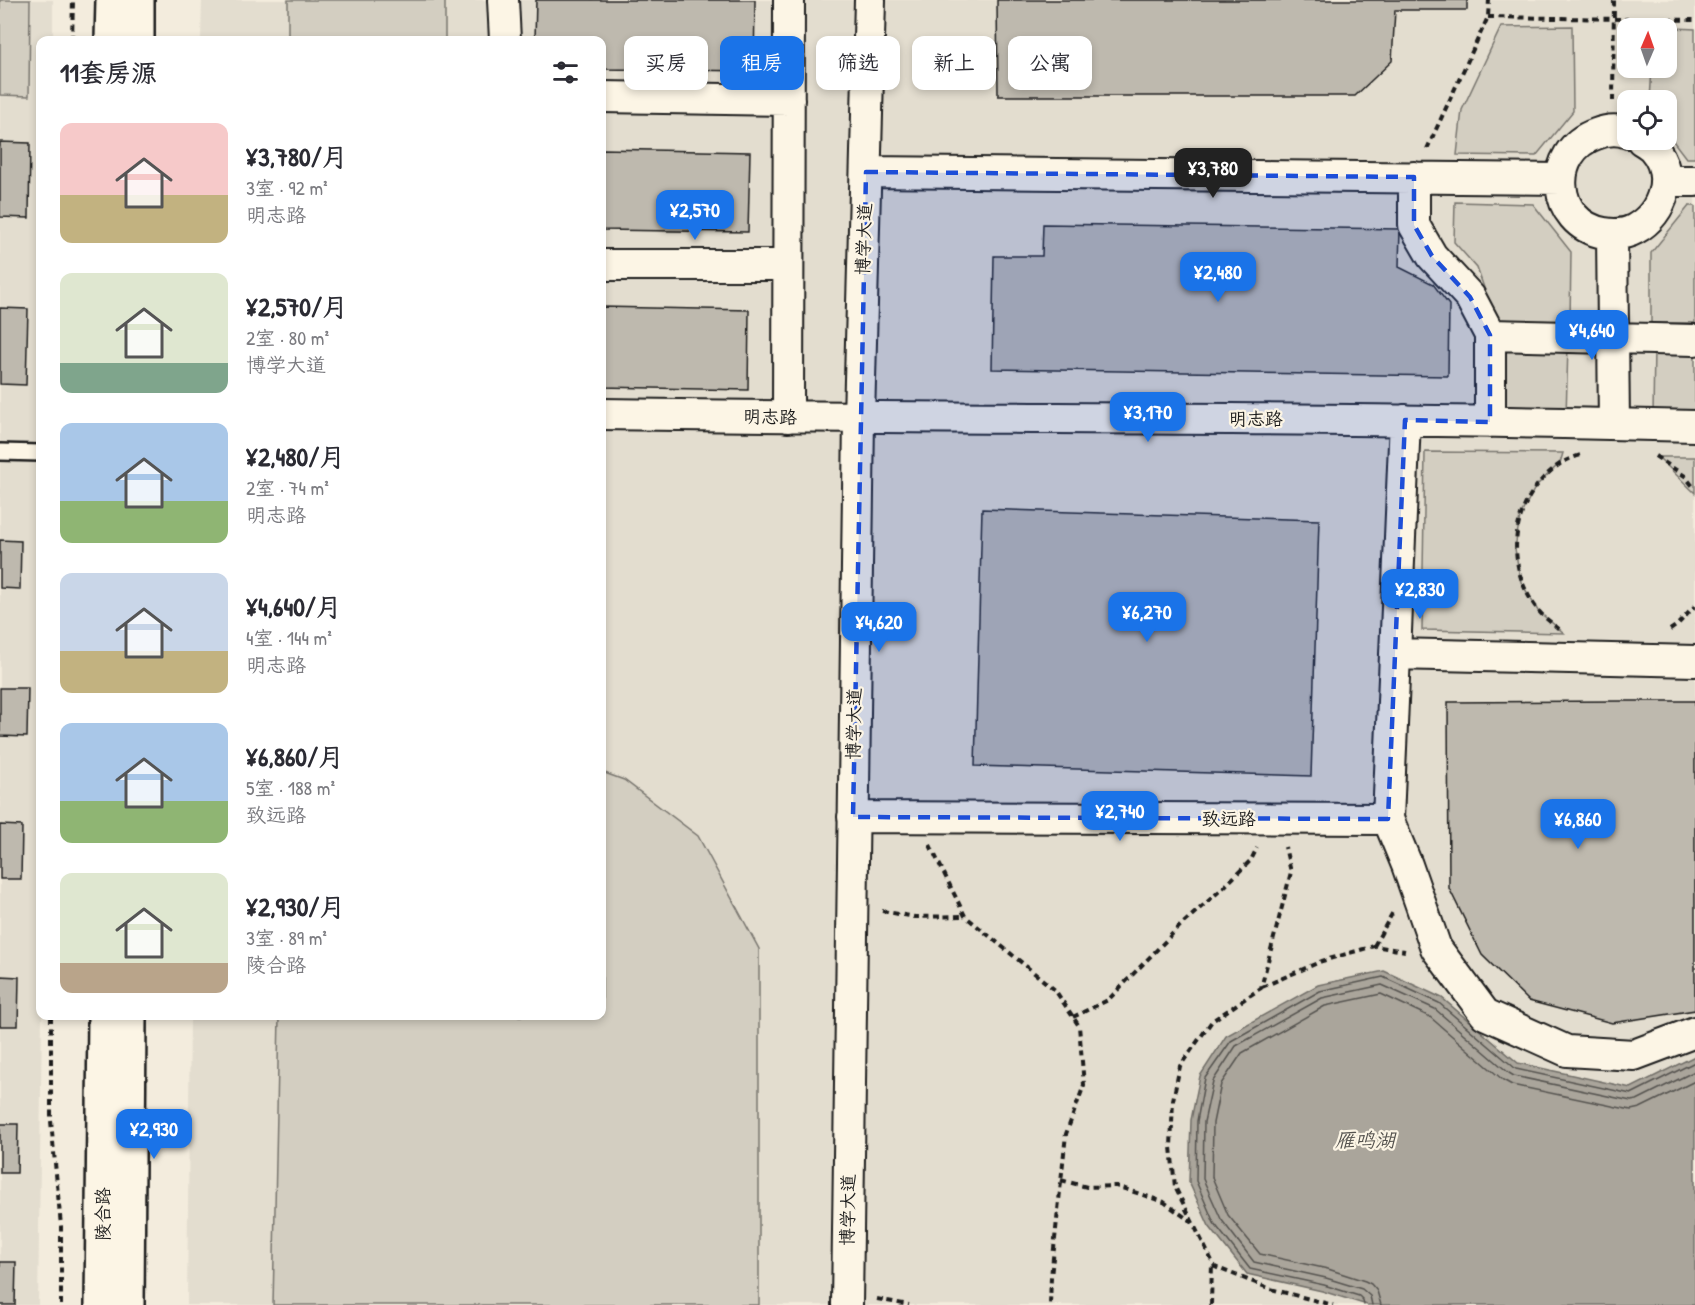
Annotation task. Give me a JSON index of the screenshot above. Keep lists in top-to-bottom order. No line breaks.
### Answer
{"streets":{"street":["博学大道","明志路","致远路","陵合路"]},"crossings":[["博学大道","明志路"],["博学大道","致远路"]],"water":["雁鸣湖"],"north":"top","page":{"chip":["买房","租房","筛选","新上","公寓"],"heading":"11套房源","list":[{"name":"¥3,780/月","note":"3室 · 92 m² · 明志路"},{"name":"¥2,570/月","note":"2室 · 80 m² · 博学大道"},{"name":"¥2,480/月","note":"2室 · 74 m² · 明志路"},{"name":"¥4,640/月","note":"4室 · 144 m² · 明志路"},{"name":"¥6,860/月","note":"5室 · 188 m² · 致远路"},{"name":"¥2,930/月","note":"3室 · 89 m² · 陵合路"}],"price":["¥3,780","¥2,570","¥2,480","¥4,640","¥3,170","¥2,830","¥6,270","¥4,620","¥2,740","¥6,860","¥2,930"]}}
